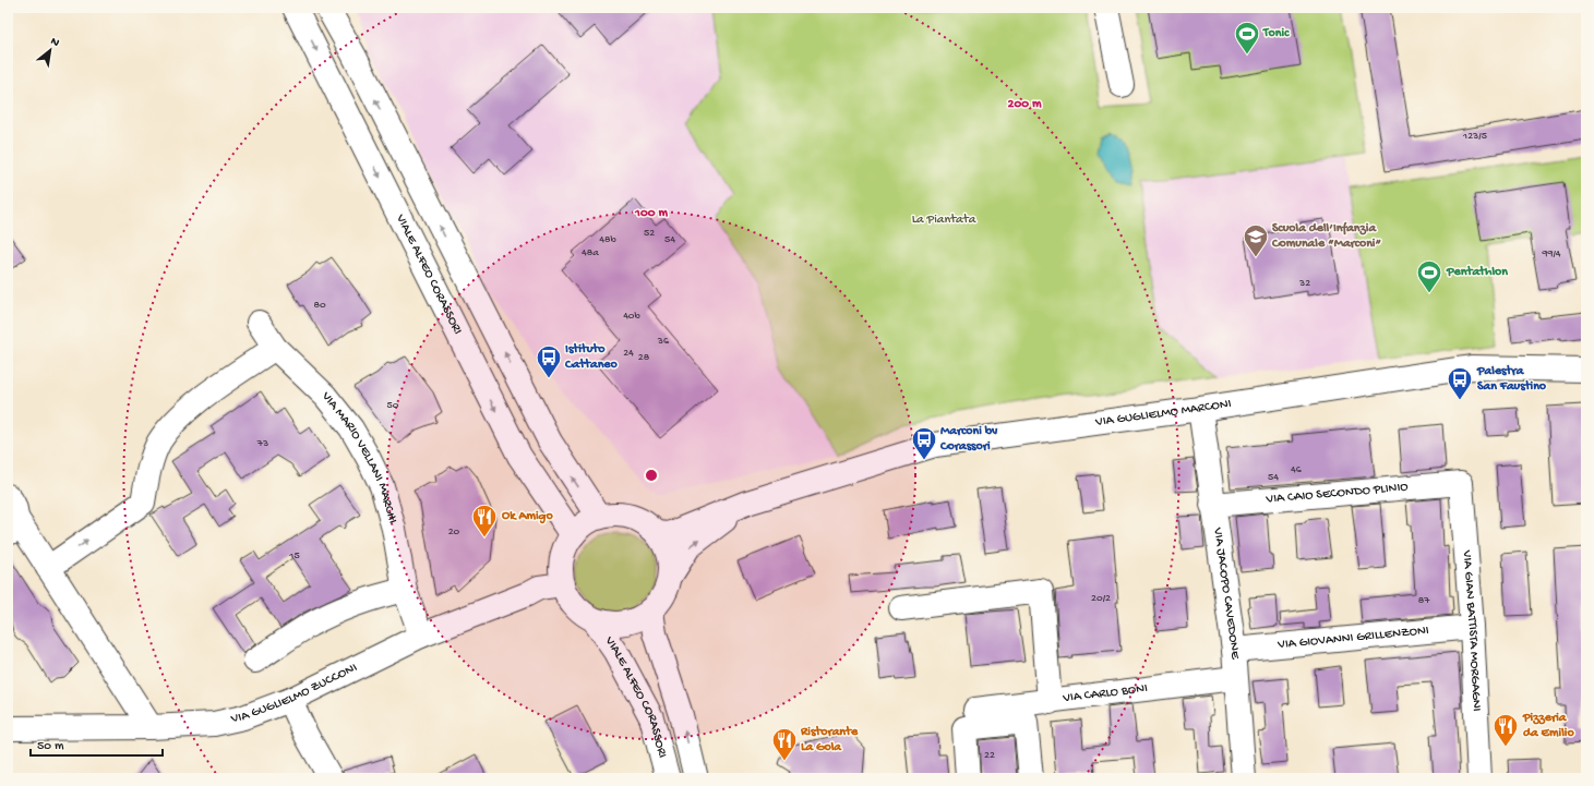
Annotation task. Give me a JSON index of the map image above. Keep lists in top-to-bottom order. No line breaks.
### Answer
{"streets":{"street":["VIALE ALFEO CORASSORI","VIA GUGLIELMO MARCONI","VIA MARIO VELLANI MARCHI","VIA CAIO SECONDO PLINIO","VIA JACOPO CAVEDONE","VIA GIAN BATTISTA MORGAGNI","VIA GIOVANNI GRILLENZONI","VIA GUGLIELMO ZUCCONI","VIA CARLO BONI"]},"crossings":[["VIALE ALFEO CORASSORI","VIA GUGLIELMO MARCONI"],["VIALE ALFEO CORASSORI","VIA GUGLIELMO ZUCCONI"],["VIA GUGLIELMO MARCONI","VIA JACOPO CAVEDONE"],["VIA GUGLIELMO MARCONI","VIA GUGLIELMO ZUCCONI"],["VIA MARIO VELLANI MARCHI","VIA GUGLIELMO ZUCCONI"],["VIA CAIO SECONDO PLINIO","VIA JACOPO CAVEDONE"],["VIA CAIO SECONDO PLINIO","VIA GIAN BATTISTA MORGAGNI"],["VIA JACOPO CAVEDONE","VIA GIOVANNI GRILLENZONI"],["VIA JACOPO CAVEDONE","VIA CARLO BONI"],["VIA GIAN BATTISTA MORGAGNI","VIA GIOVANNI GRILLENZONI"]],"parks":["La Piantata"],"places":{"sports":["Tonic","Pentathlon"],"school or university":["Scuola dell’Infanzia Comunale “Marconi”"],"bus stop":["Istituto Cattaneo","Palestra San Faustino","Marconi bv Corassori"],"restaurant":["Ok Amigo","Pizzeria da Emilio","Ristorante La Gola"]},"house_numbers":["123/5","52","48b","54","48a","99/4","32","80","40b","36","24","28","50","73","46","54","20","15","20/2","87","22"],"scale_bar":"50 m","north":"top right","rings":["200 m","100 m"]}
